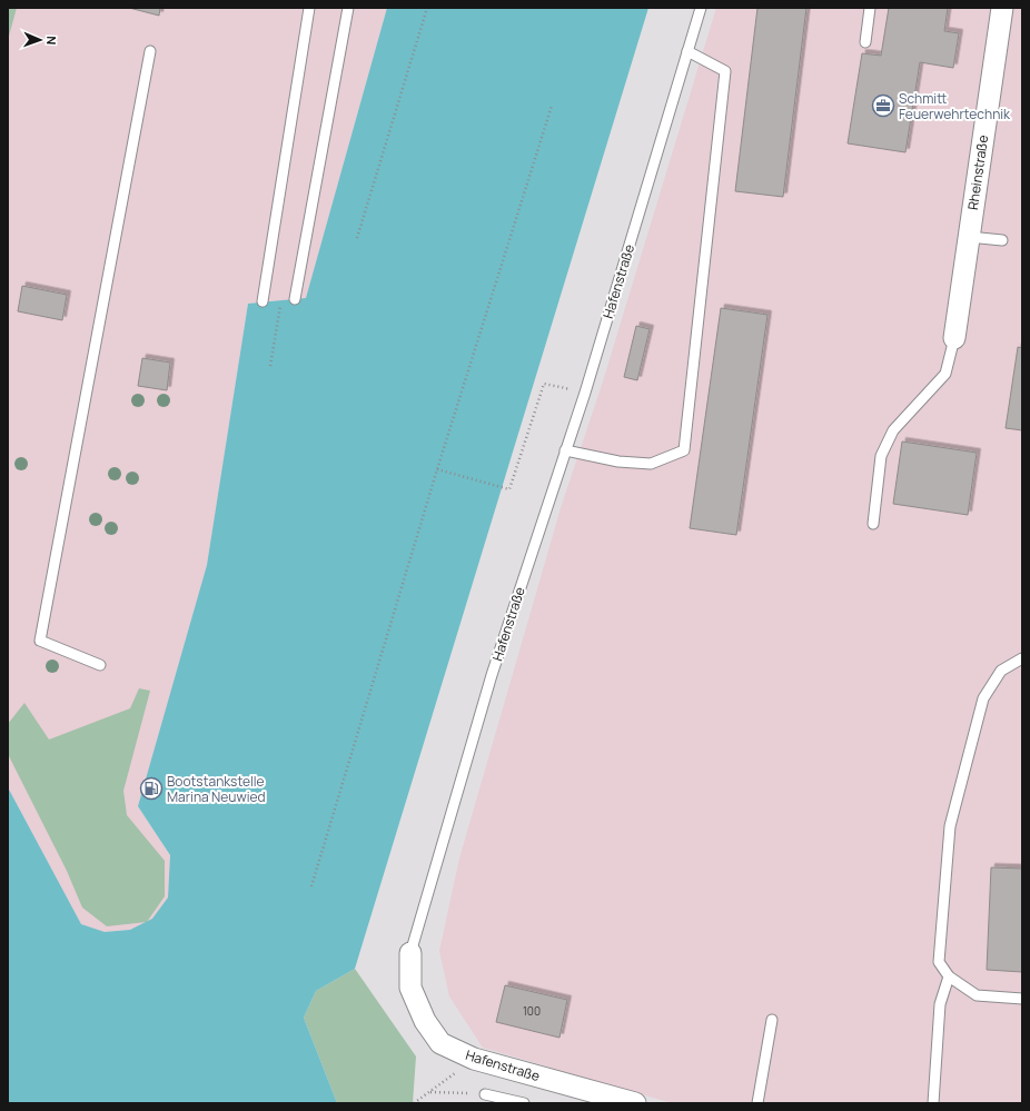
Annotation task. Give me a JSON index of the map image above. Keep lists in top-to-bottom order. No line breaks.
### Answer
{"streets":{"street":["Rheinstraße","Hafenstraße"]},"places":{"office":["Schmitt Feuerwehrtechnik"],"fuel station":["Bootstankstelle Marina Neuwied"]},"house_numbers":["100"],"north":"right"}
